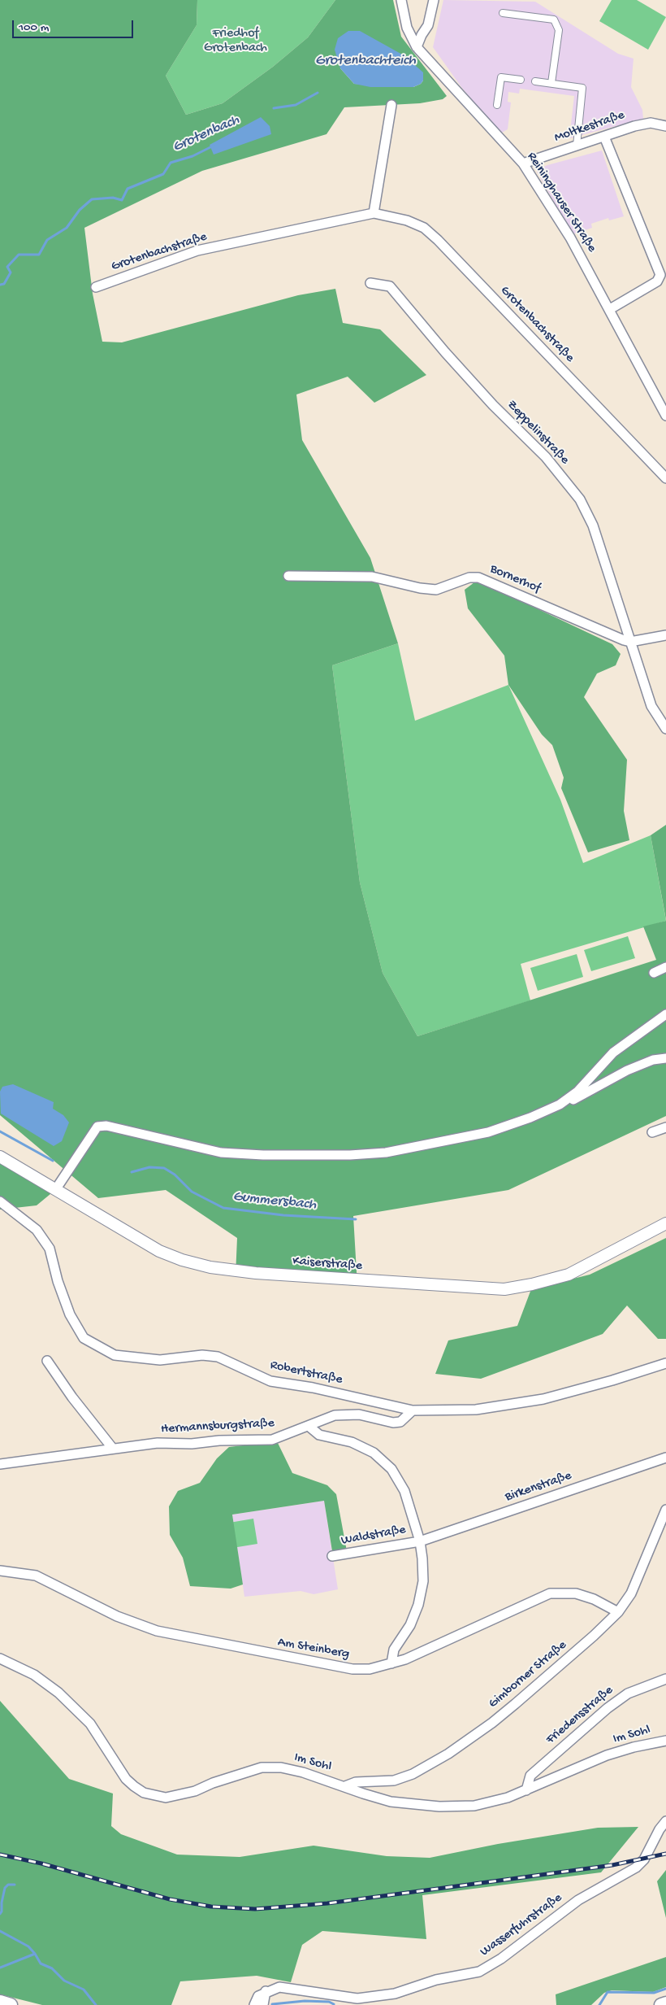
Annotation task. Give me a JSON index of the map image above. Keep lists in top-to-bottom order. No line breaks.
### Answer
{"streets":{"street":["Moltkestraße","Reininghauser Straße","Grotenbachstraße","Zeppelinstraße","Bornerhof","Kaiserstraße","Robertstraße","Hermannsburgstraße","Birkenstraße","Waldstraße","Am Steinberg","Gimborner Straße","Friedensstraße","Im Sohl","Wasserfuhrstraße"]},"crossings":[["Moltkestraße","Reininghauser Straße"],["Zeppelinstraße","Bornerhof"],["Robertstraße","Hermannsburgstraße"],["Hermannsburgstraße","Waldstraße"],["Birkenstraße","Waldstraße"],["Waldstraße","Am Steinberg"],["Am Steinberg","Gimborner Straße"],["Gimborner Straße","Im Sohl"],["Friedensstraße","Im Sohl"]],"water":["Grotenbachteich","Grotenbach","Gummersbach"],"parks":["Friedhof Grotenbach"],"scale_bar":"100 m"}
